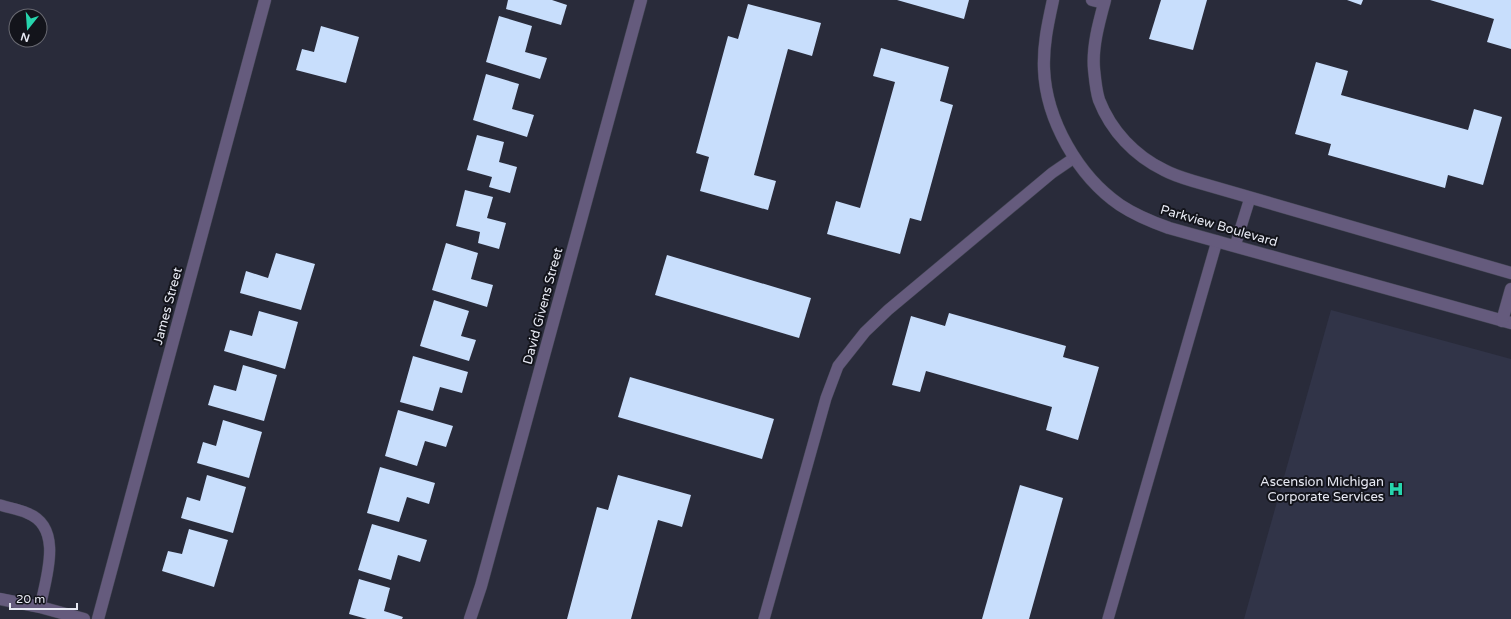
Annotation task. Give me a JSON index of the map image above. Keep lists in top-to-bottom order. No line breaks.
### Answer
{"streets":{"street":["Parkview Boulevard","James Street","David Givens Street"]},"places":{"hospital":["Ascension Michigan Corporate Services"]},"scale_bar":"20 m","north":"bottom"}
